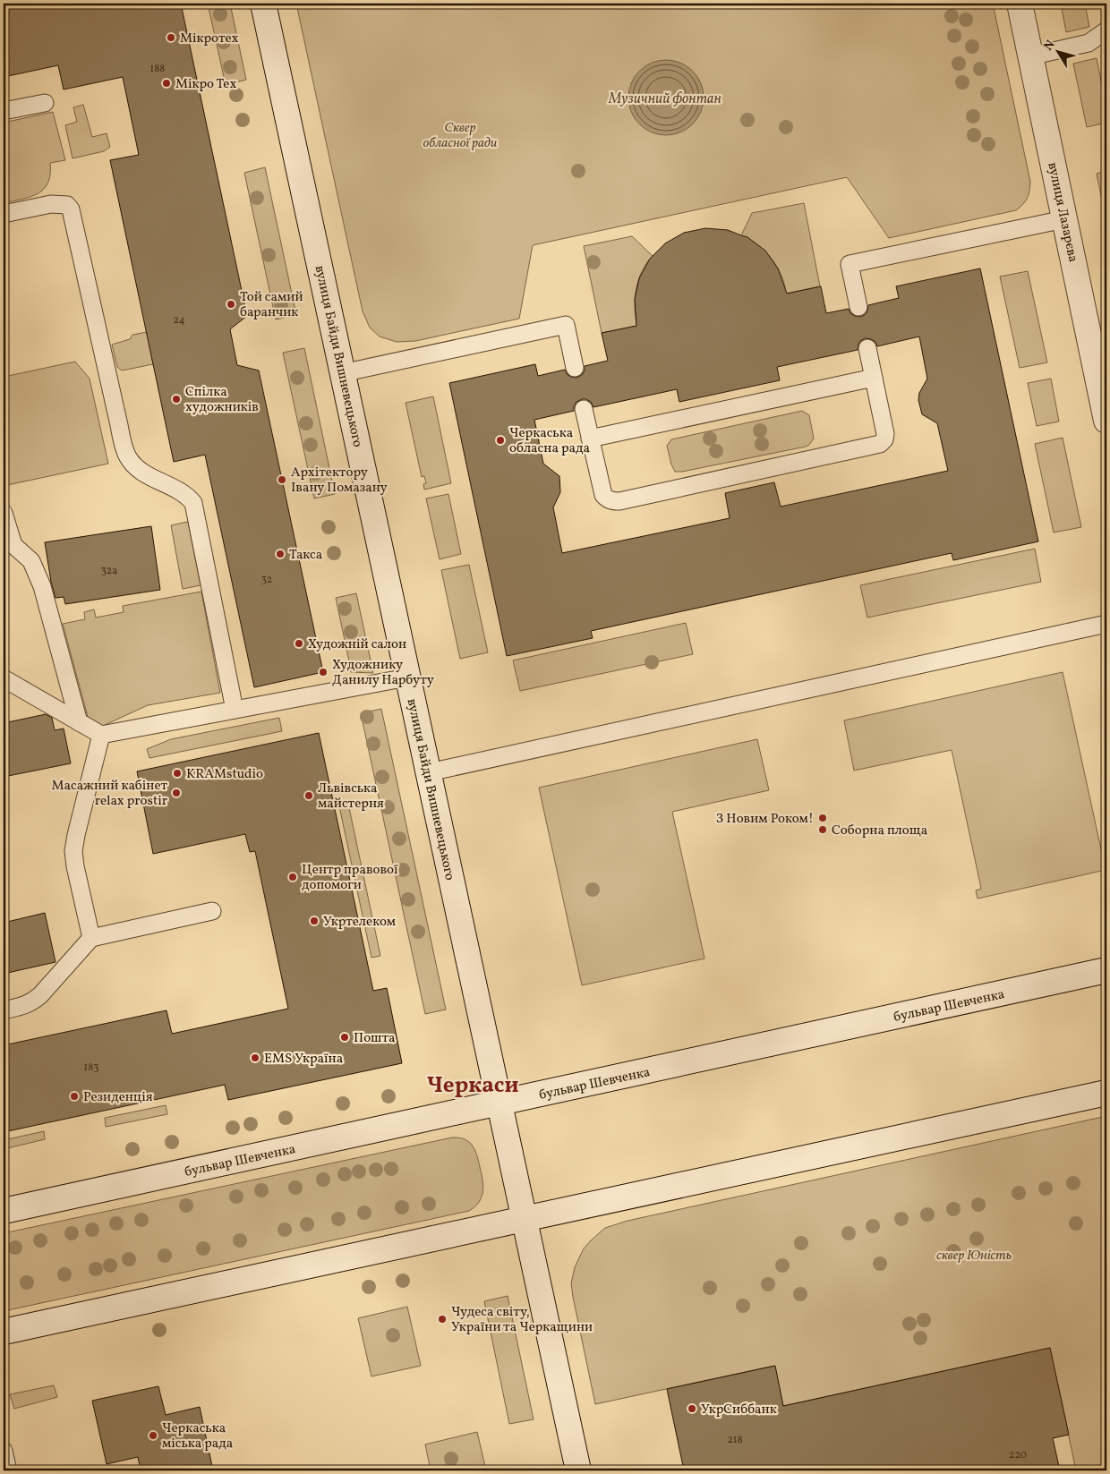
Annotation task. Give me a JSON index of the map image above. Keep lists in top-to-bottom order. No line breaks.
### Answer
{"streets":{"main road":["вулиця Лазарєва","вулиця Байди Вишневецького","бульвар Шевченка"]},"crossings":[["вулиця Байди Вишневецького","бульвар Шевченка"]],"districts":["Черкаси"],"water":["Музичний фонтан"],"parks":["Сквер обласної ради","сквер Юність"],"places":["Мікротех","Мікро Тех","Той самий баранчик","Спілка художників","Черкаська обласна рада","Архітектору Івану Помазану","Такса","Художній салон","Художнику Данилу Нарбуту","KRAMstudio","Масажний кабінет relax prostir","Львівська майстерня","З Новим Роком!","Соборна площа","Центр правової допомоги","Укртелеком","Пошта","EMS Україна","Резиденція","Чудеса світу, України та Черкащини","УкрСиббанк","Черкаська міська рада"],"house_numbers":["188","24","32а","32","183","218","220"],"north":"top left"}
